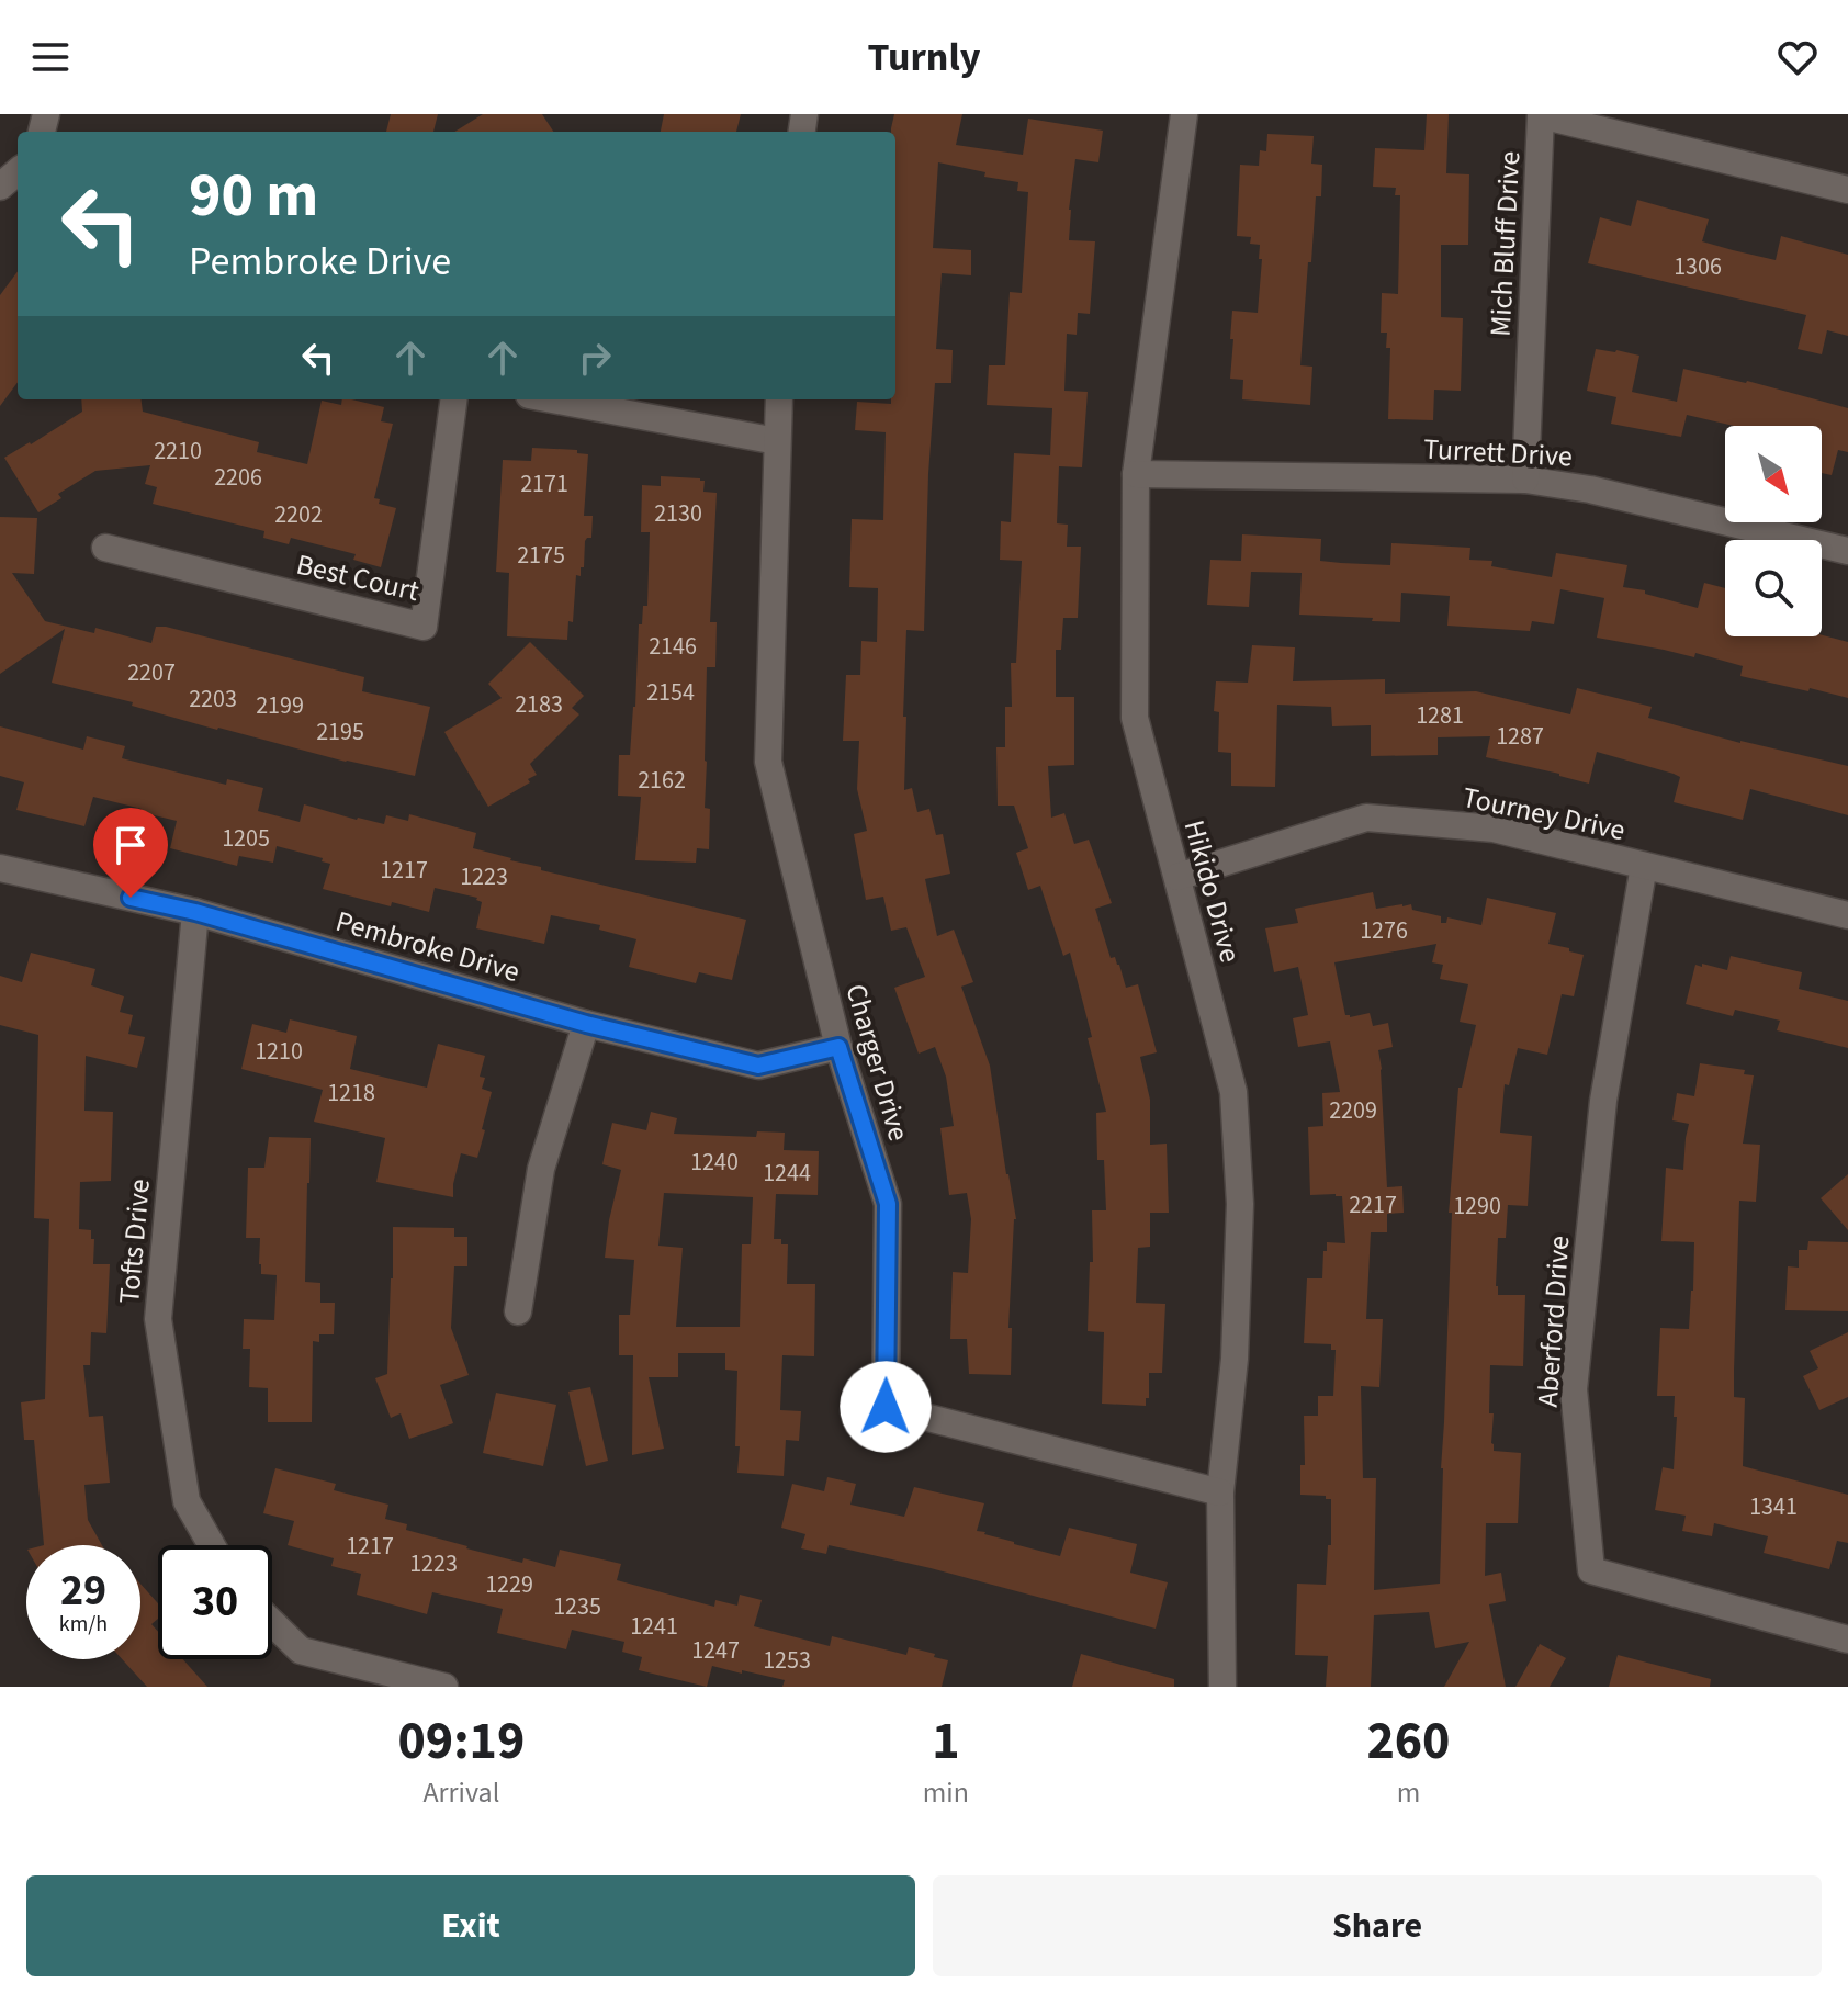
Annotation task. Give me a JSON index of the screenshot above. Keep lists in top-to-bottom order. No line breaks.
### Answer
{"streets":{"street":["Mich Bluff Drive","Turrett Drive","Best Court","Tourney Drive","Hikido Drive","Pembroke Drive","Charger Drive","Tofts Drive","Aberford Drive"]},"crossings":[["Mich Bluff Drive","Turrett Drive"],["Turrett Drive","Hikido Drive"],["Tourney Drive","Hikido Drive"],["Tourney Drive","Aberford Drive"],["Hikido Drive","Charger Drive"],["Pembroke Drive","Charger Drive"],["Pembroke Drive","Tofts Drive"]],"house_numbers":["1306","2210","2206","2171","2130","2202","2175","2146","2207","2154","2203","2183","2199","1281","2195","1287","2162","1205","1217","1223","1276","1210","1218","2209","1240","1244","2217","1290","1341","1217","1223","1229","1235","1241","1247","1253"],"north":"bottom right","page":{"header":"Turnly","turn":["90 m","Pembroke Drive"],"speed":"29 km/h","limit":"30","eta":["09:19","Arrival","1","min","260","m"],"buttons":["Exit","Share"]}}
